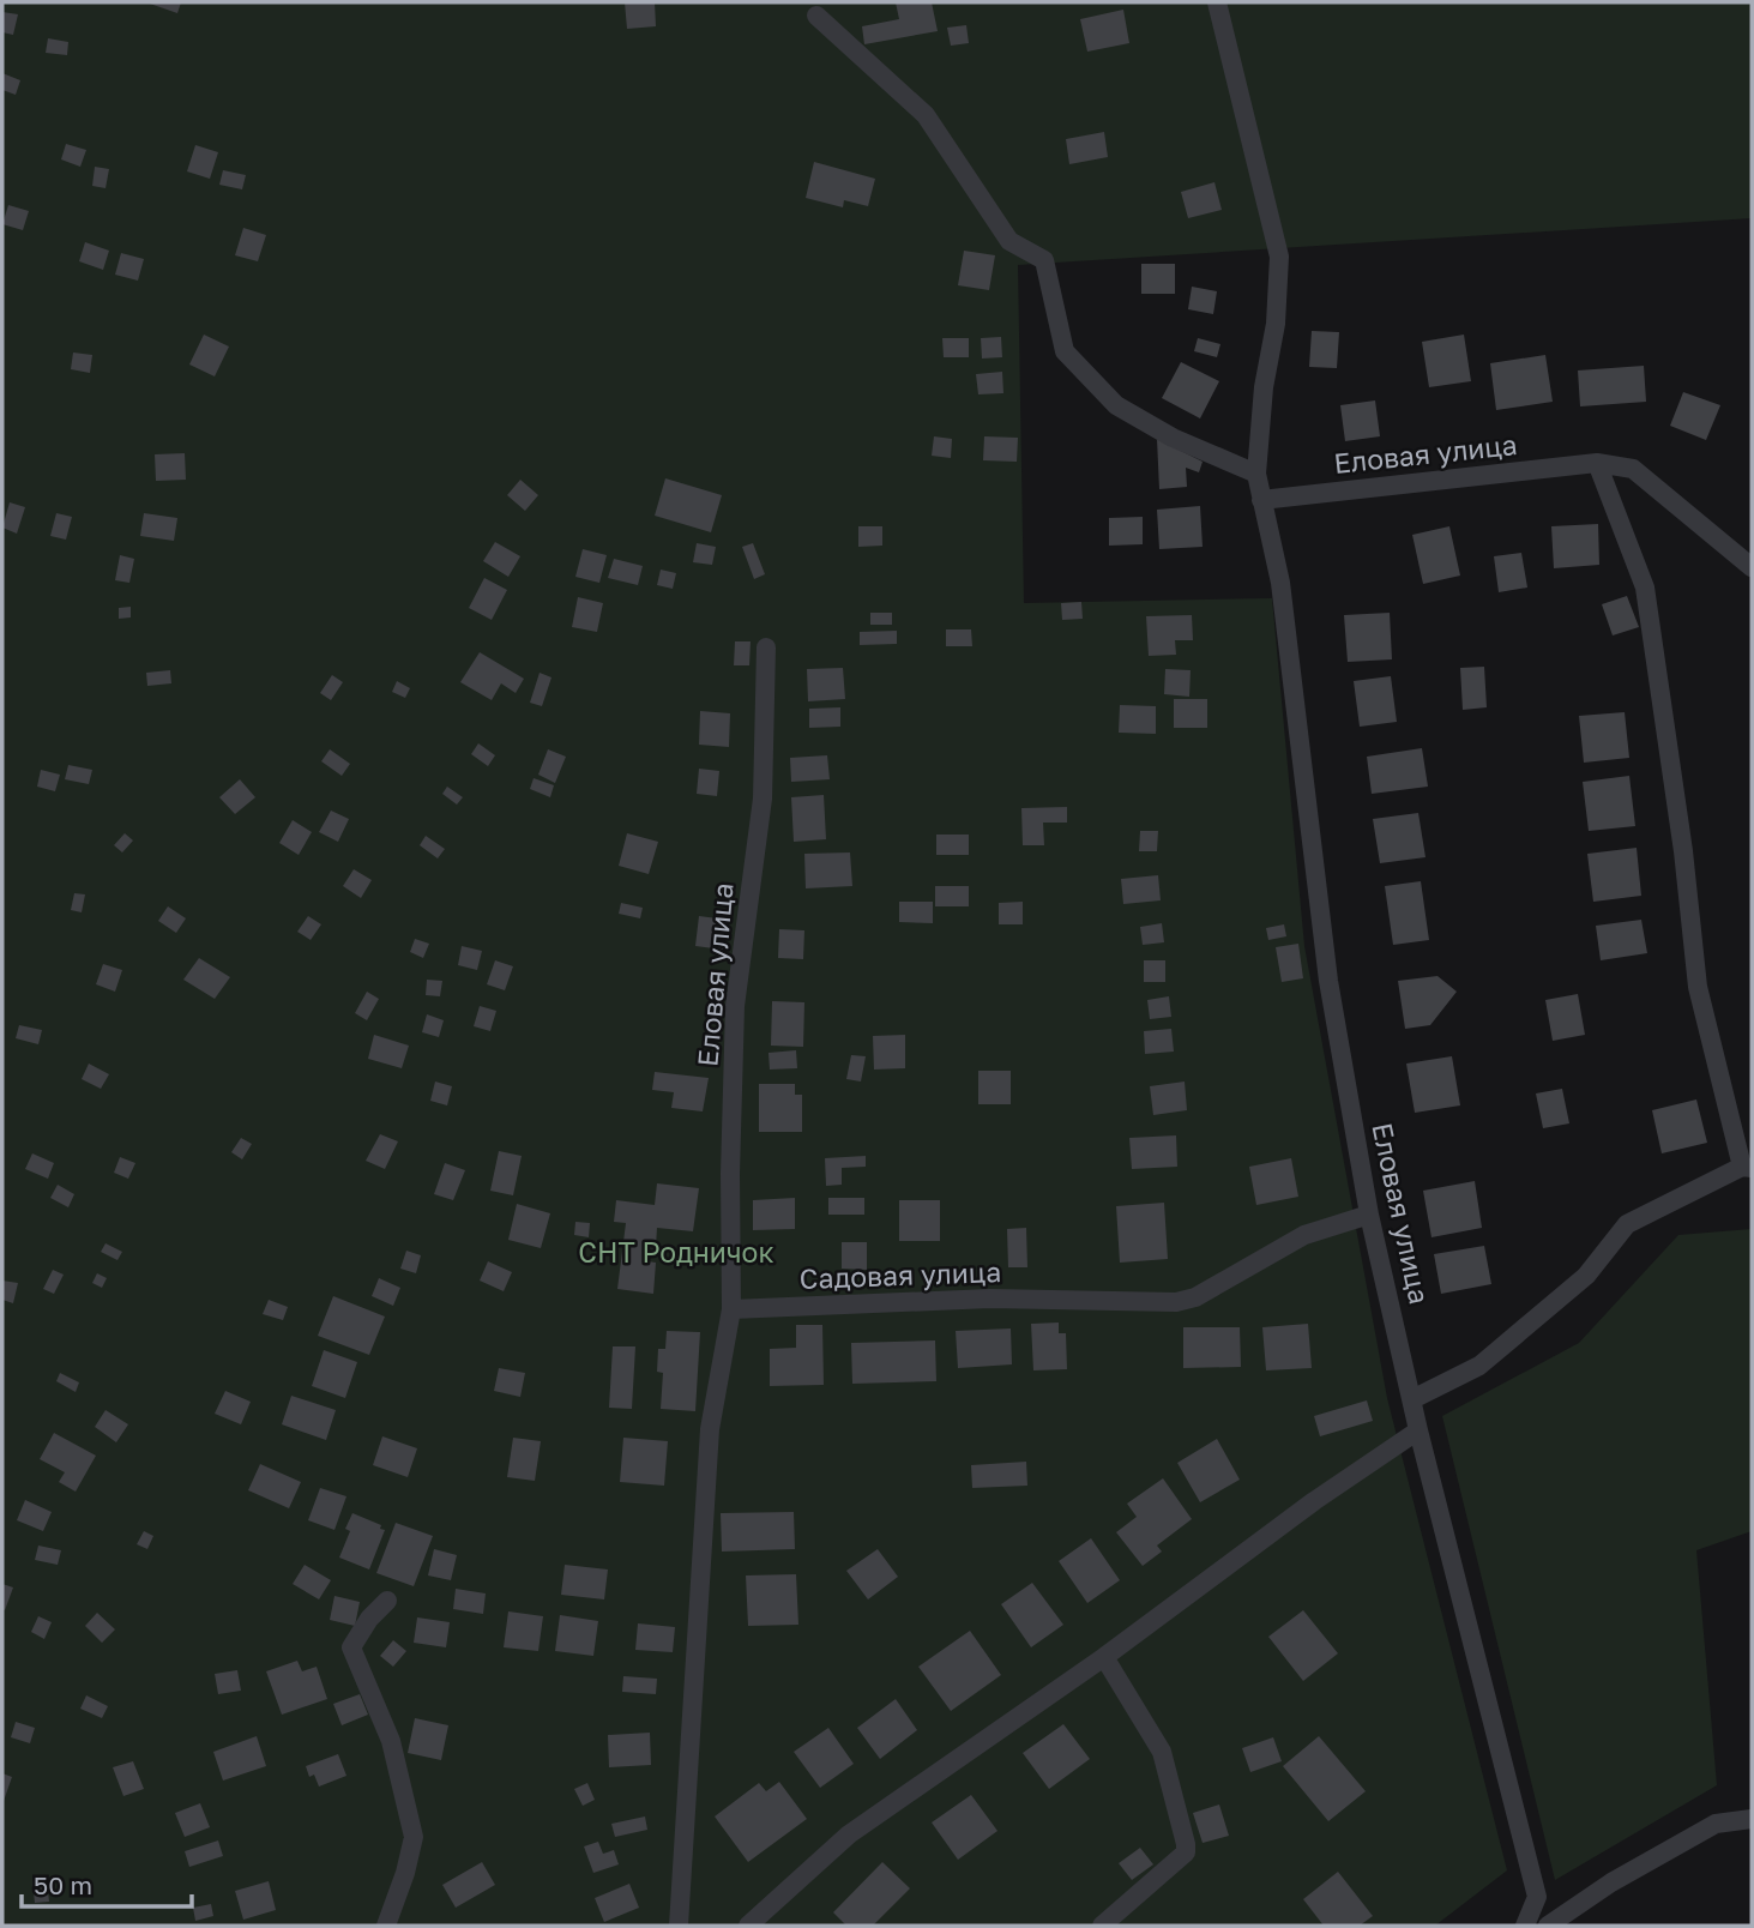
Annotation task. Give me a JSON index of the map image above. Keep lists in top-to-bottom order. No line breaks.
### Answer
{"streets":{"street":["Еловая улица","Садовая улица"]},"crossings":[["Еловая улица","Садовая улица"]],"parks":["СНТ Родничок"],"scale_bar":"50 m"}
